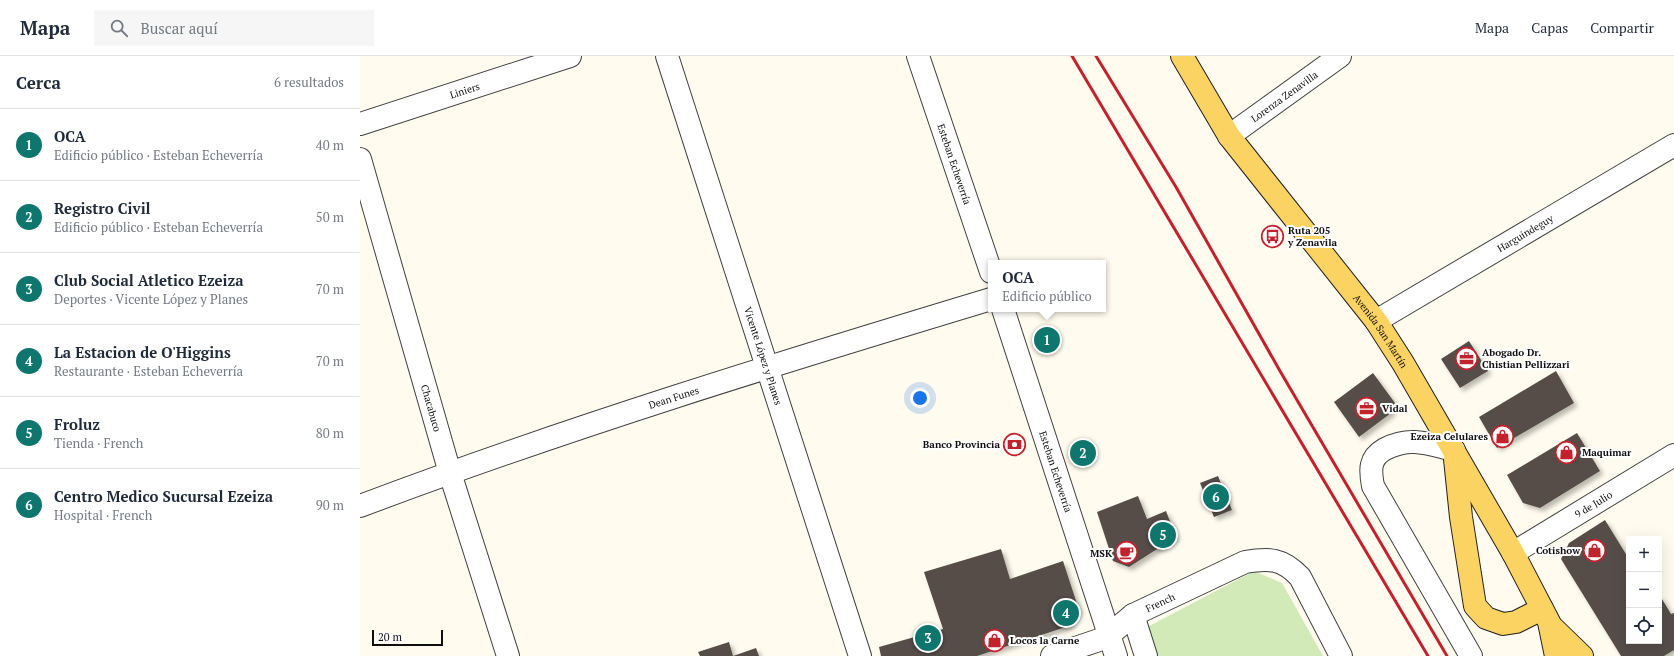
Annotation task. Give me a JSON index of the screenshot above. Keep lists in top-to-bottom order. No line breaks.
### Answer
{"streets":{"main road":["Avenida San Martín"],"street":["Liniers","Lorenza Zenavilla","Esteban Echeverría","Harguindeguy","Vicente López y Planes","Dean Funes","Chacabuco","9 de Julio","French"]},"crossings":[["Lorenza Zenavilla","Avenida San Martín"],["Esteban Echeverría","French"],["Harguindeguy","Avenida San Martín"],["Avenida San Martín","9 de Julio"],["Vicente López y Planes","Dean Funes"],["Dean Funes","Chacabuco"]],"places":{"bus stop":["Ruta 205 y Zenavila"],"office":["Abogado Dr. Chistian Pellizzari","Vidal"],"shop":["Ezeiza Celulares","Maquimar","Cotishow","Locos la Carne"],"bank":["Banco Provincia"],"cafe":["MSK"]},"scale_bar":"20 m","page":{"header":"Mapa","search":"Buscar aquí","nav":["Mapa","Capas","Compartir"],"heading":["Cerca","6 resultados"],"list":[{"mark":"1","name":"OCA","note":"Edificio público · Esteban Echeverría","value":"40 m"},{"mark":"2","name":"Registro Civil","note":"Edificio público · Esteban Echeverría","value":"50 m"},{"mark":"3","name":"Club Social Atletico Ezeiza","note":"Deportes · Vicente López y Planes","value":"70 m"},{"mark":"4","name":"La Estacion de O'Higgins","note":"Restaurante · Esteban Echeverría","value":"70 m"},{"mark":"5","name":"Froluz","note":"Tienda · French","value":"80 m"},{"mark":"6","name":"Centro Medico Sucursal Ezeiza","note":"Hospital · French","value":"90 m"}],"popup":["OCA","Edificio público"],"pins":["1","2","6","5","4","3"],"map_buttons":["+","−"],"scale":"20 m"}}
